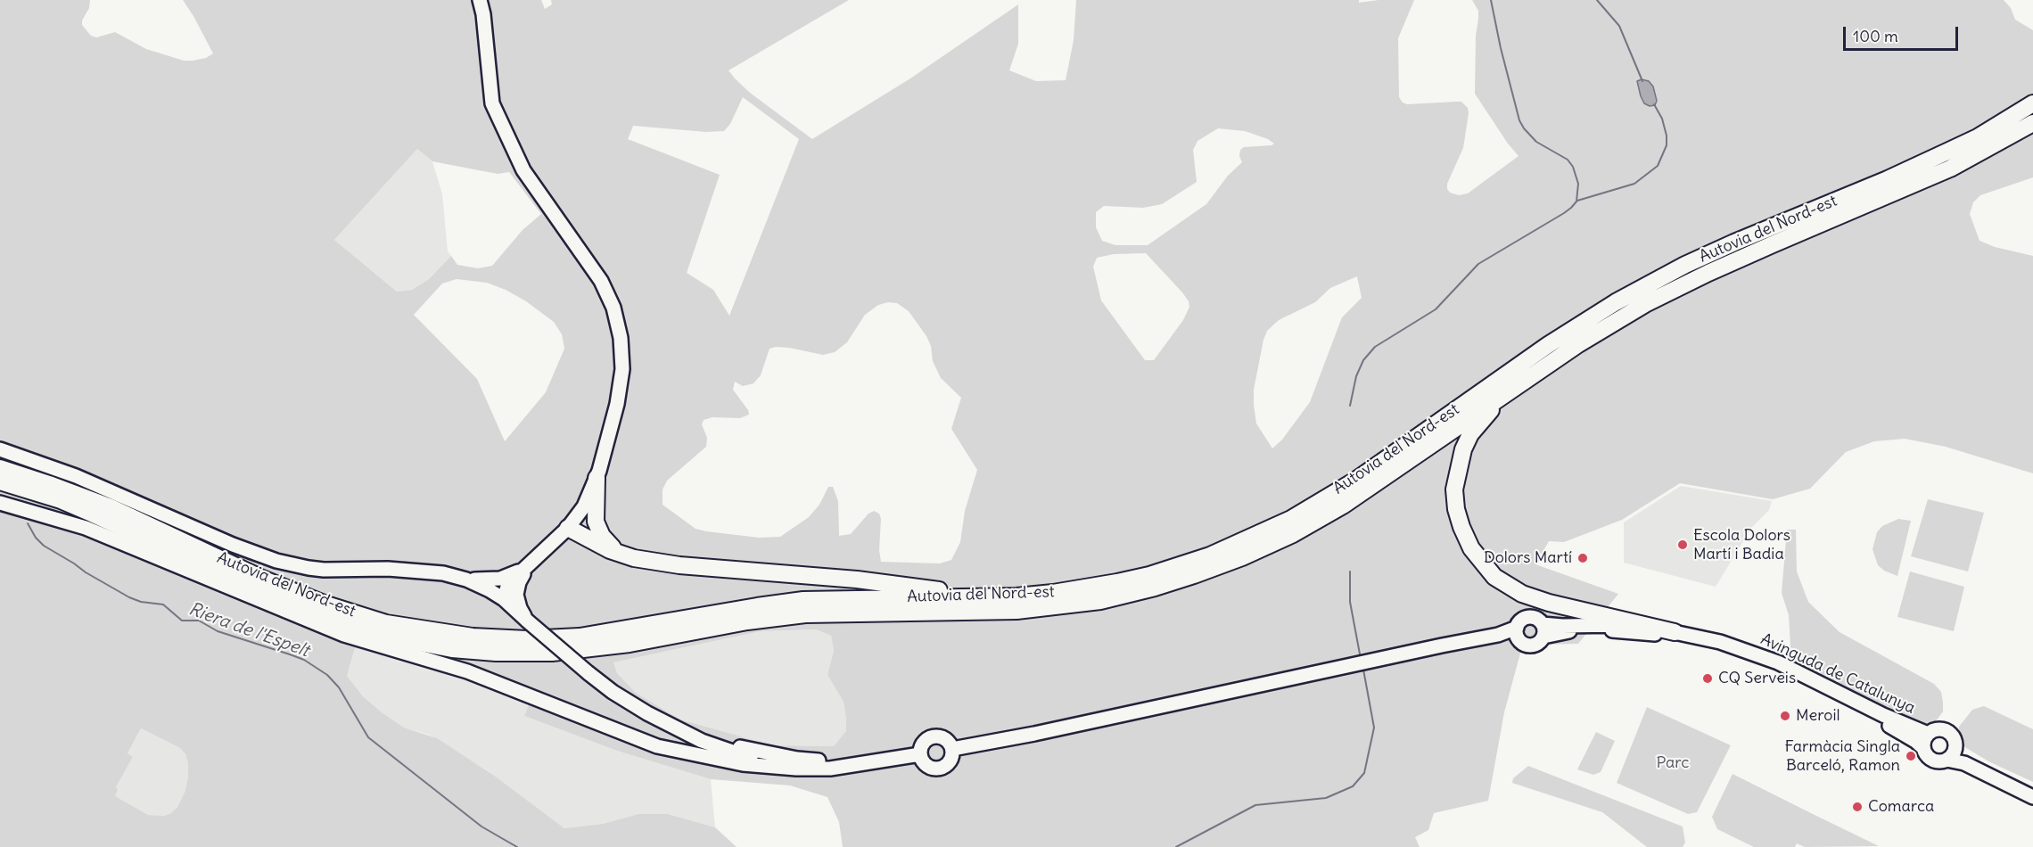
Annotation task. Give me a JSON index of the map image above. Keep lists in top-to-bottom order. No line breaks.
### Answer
{"streets":{"highway":["Autovia del Nord-est"],"street":["Avinguda de Catalunya"]},"water":["Riera de l'Espelt"],"parks":["Parc"],"places":["Escola Dolors Martí i Badia","Dolors Martí","CQ Serveis","Meroil","Farmàcia Singla Barceló, Ramon","Comarca"],"scale_bar":"100 m"}
